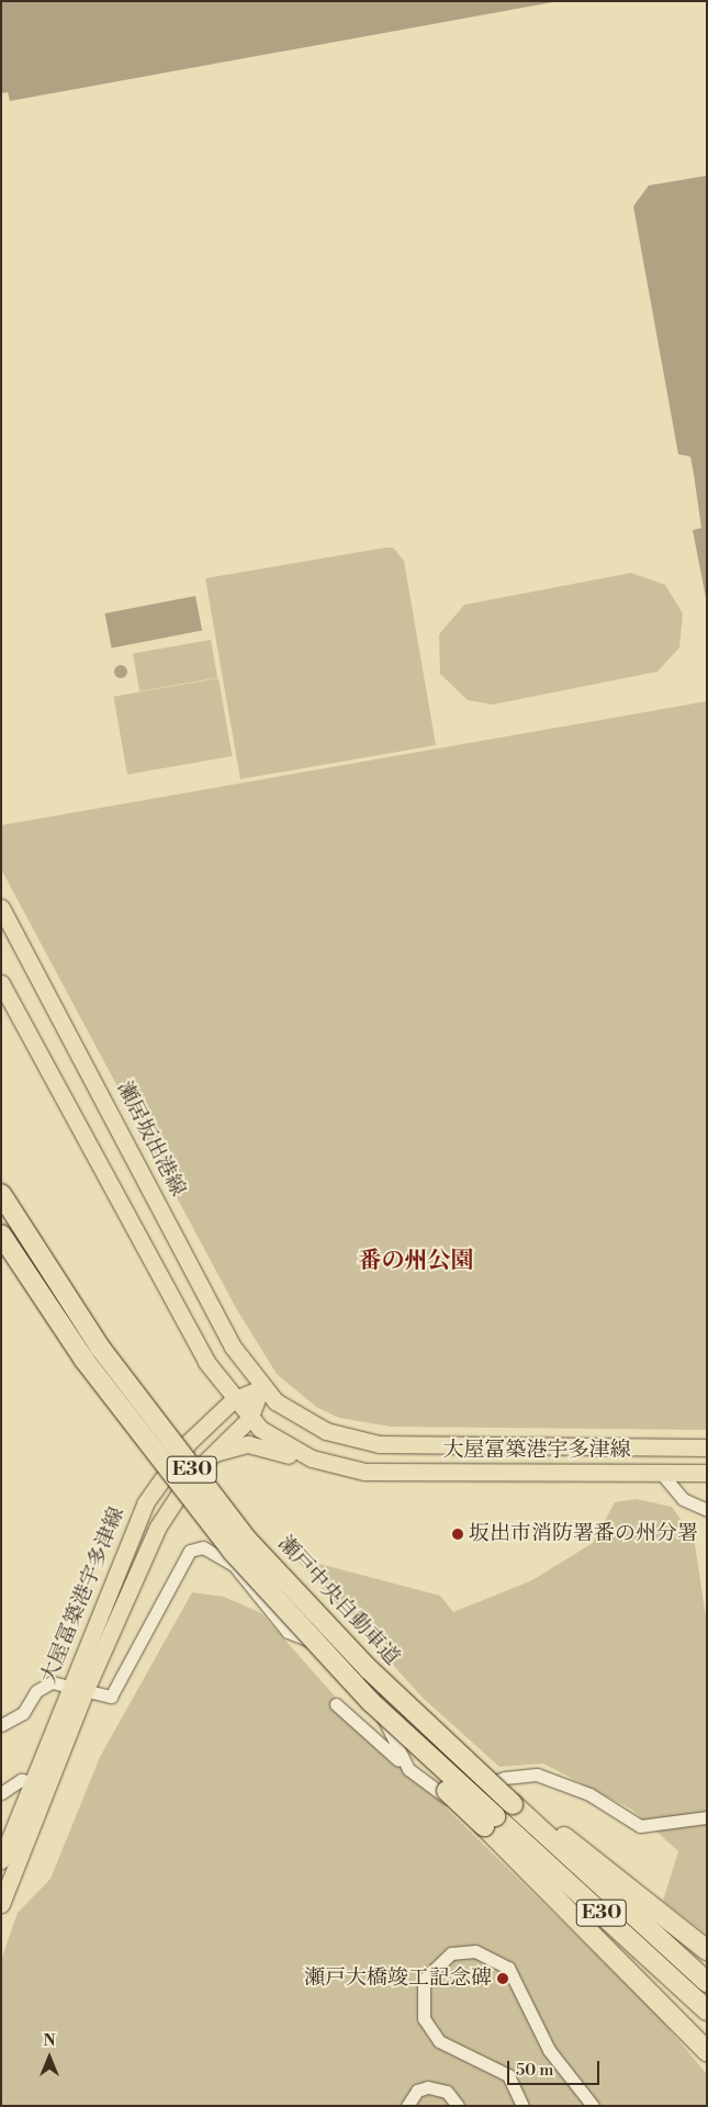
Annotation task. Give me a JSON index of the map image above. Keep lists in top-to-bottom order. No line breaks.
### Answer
{"streets":{"highway":["E30","瀬戸中央自動車道"],"main road":["瀬居坂出港線","大屋冨築港宇多津線"]},"crossings":[["瀬居坂出港線","大屋冨築港宇多津線"],["E30","瀬戸中央自動車道"]],"districts":["番の州公園"],"places":["坂出市消防署番の州分署","瀬戸大橋竣工記念碑"],"scale_bar":"50 m","north":"top"}
